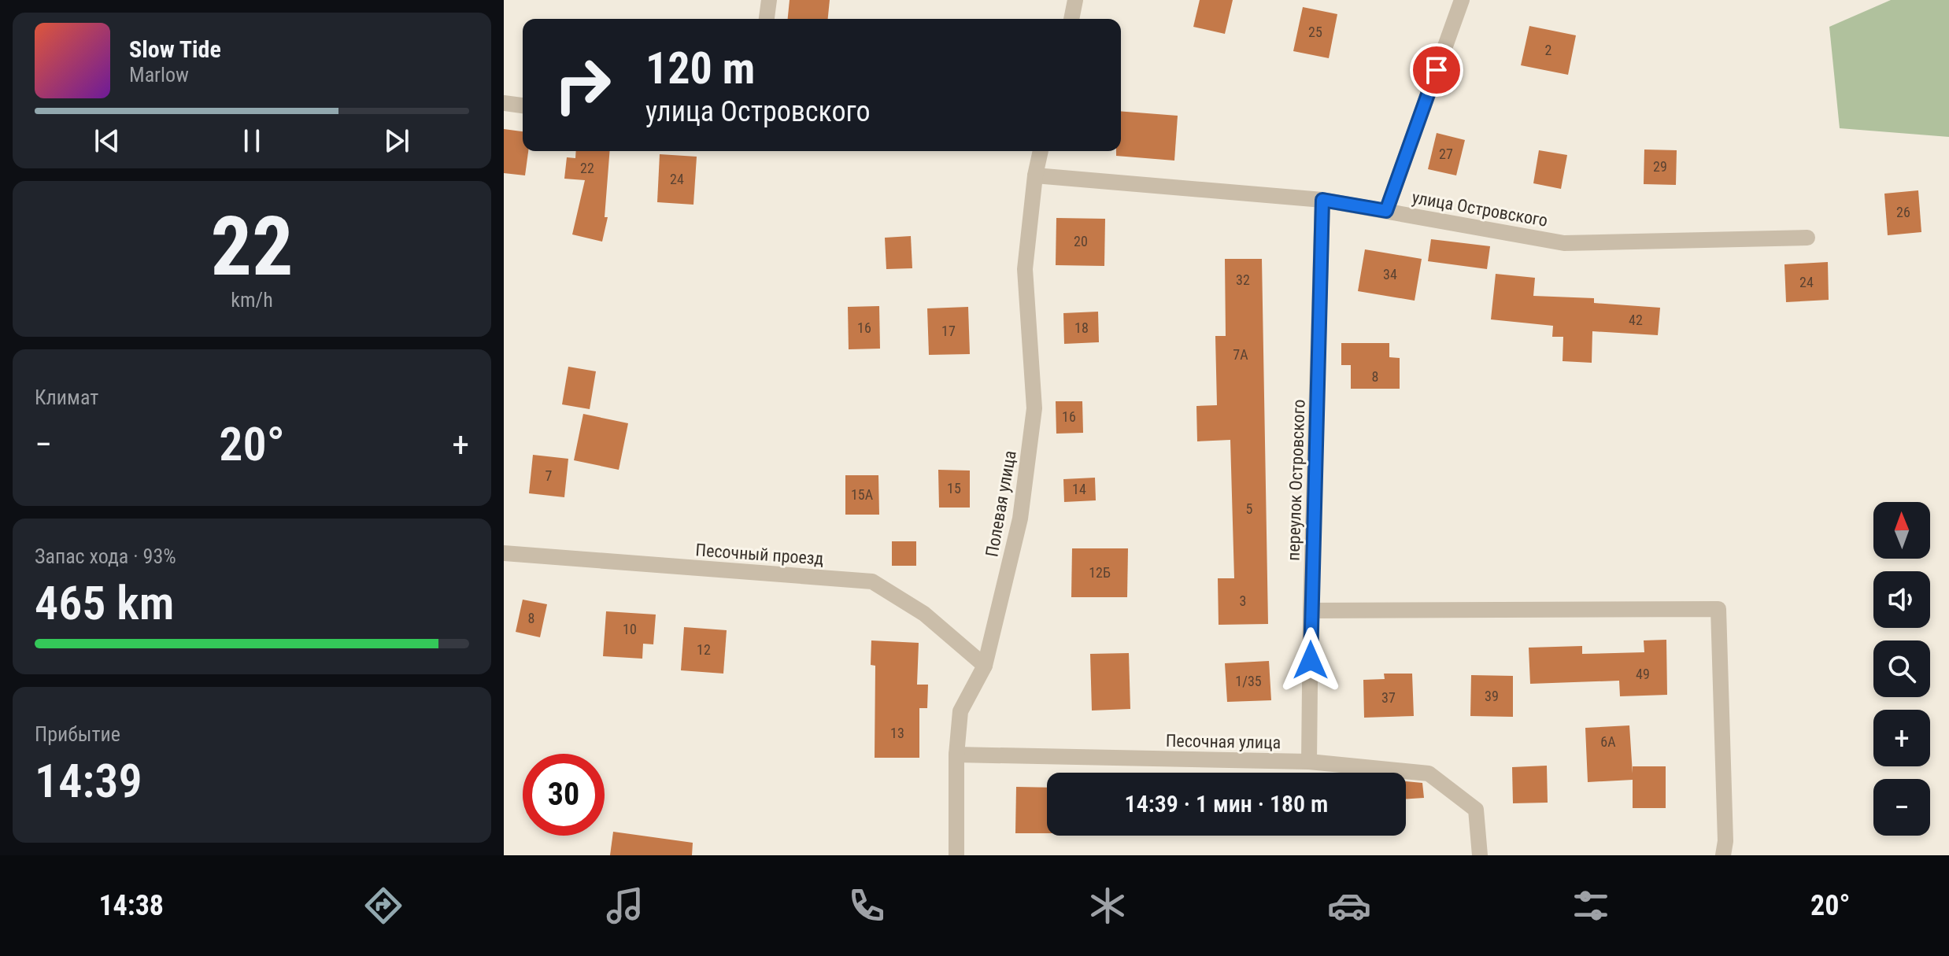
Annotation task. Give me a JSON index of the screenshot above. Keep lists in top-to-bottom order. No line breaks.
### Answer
{"streets":{"street":["улица Островского","переулок Островского","Полевая улица","Песочный проезд","Песочная улица"]},"crossings":[["улица Островского","переулок Островского"],["улица Островского","Полевая улица"],["переулок Островского","Песочная улица"],["Полевая улица","Песочный проезд"],["Полевая улица","Песочная улица"]],"house_numbers":["25","2","27","29","22","24","26","20","34","32","24","42","16","18","17","7А","8","16","7","15","14","15А","5","12Б","3","8","10","12","49","1/35","39","37","13","6А"],"north":"top","page":{"turn":["120 m","улица Островского"],"song":["Slow Tide","Marlow"],"tile":[["22","km/h"],"Климат",["Запас хода · 93%","465 km"],["Прибытие","14:39"]],"heat":["−","20°","+"],"map_buttons":["+","−"],"limit":"30","trip":"14:39 · 1 мин · 180 m","tabs":["14:38","20°"]}}
